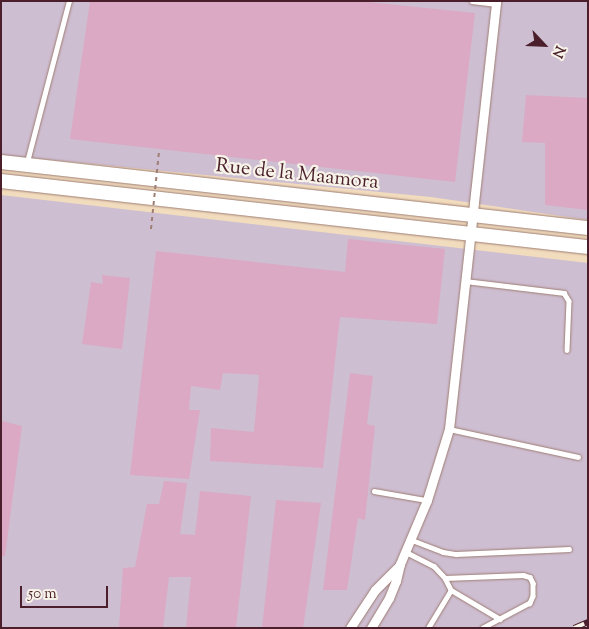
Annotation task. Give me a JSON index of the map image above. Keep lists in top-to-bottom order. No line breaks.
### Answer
{"streets":{"street":["Rue de la Maamora"]},"scale_bar":"50 m","north":"bottom right"}
